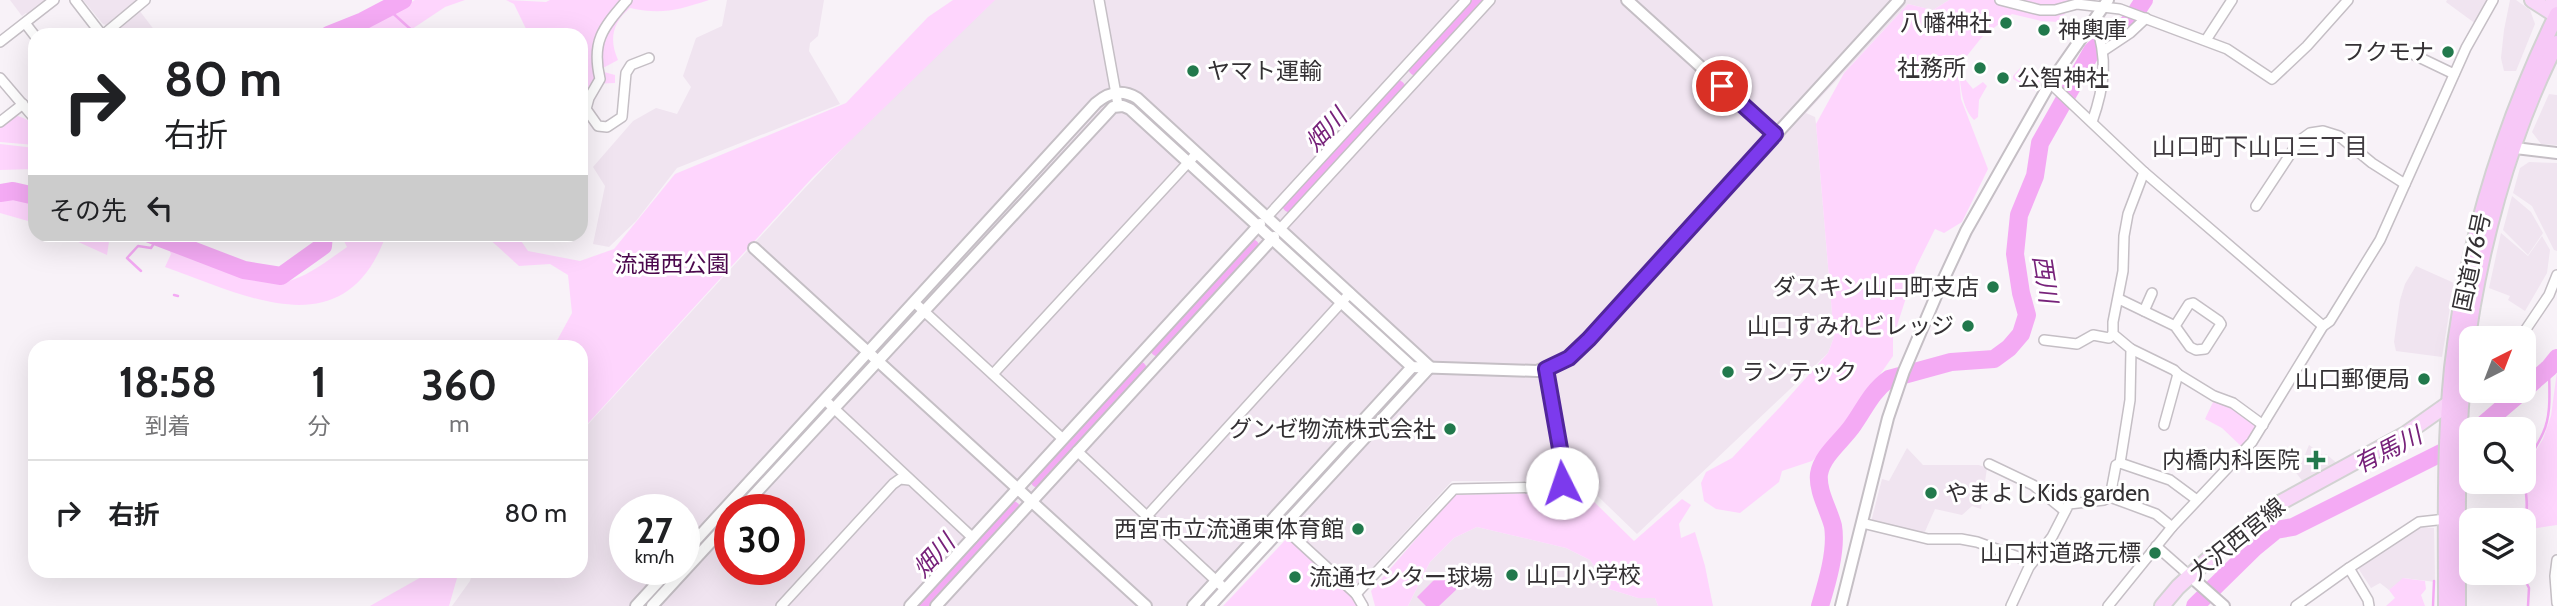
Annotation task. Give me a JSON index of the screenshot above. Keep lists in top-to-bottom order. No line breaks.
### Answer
{"streets":{"highway":["国道176号"],"main road":["大沢西宮線"]},"crossings":[["国道176号","大沢西宮線"]],"districts":["山口町下山口三丁目"],"water":["畑川","西川","有馬川"],"parks":["流通西公園"],"places":{"other":["八幡神社","神輿庫","フクモナ","社務所","ヤマト運輸","公智神社","ダスキン山口町支店","山口すみれビレッジ","ランテック","山口郵便局","グンゼ物流株式会社","やまよしKids garden","西宮市立流通東体育館","山口村道路元標","山口小学校","流通センター球場"],"health":["内橋内科医院"]},"north":"top right","page":{"turn":["80 m","右折"],"then":"その先","eta":["18:58","到着","1","分","360","m"],"list":[{"name":"右折","value":"80 m"}],"speed":"27 km/h","limit":"30"}}
